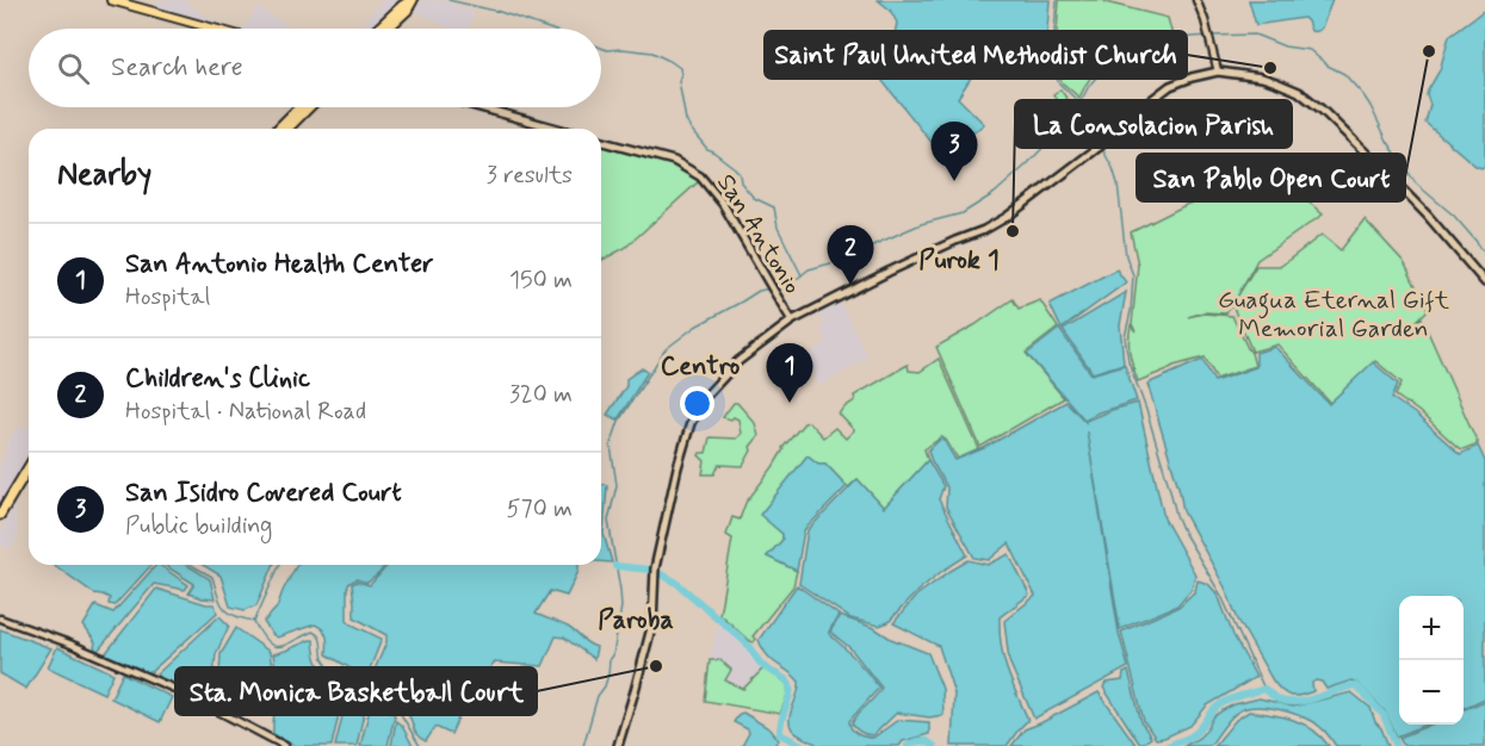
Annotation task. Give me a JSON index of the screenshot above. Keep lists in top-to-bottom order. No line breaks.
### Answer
{"streets":{"main road":["San Antonio"]},"districts":["Purok 1","Centro","Paroba"],"parks":["Guagua Eternal Gift Memorial Garden"],"places":["San Pablo Open Court","Saint Paul United Methodist Church","La Consolacion Parish","Sta. Monica Basketball Court"],"page":{"search":"Search here","pins":["3","2","1"],"heading":["Nearby","3 results"],"list":[{"mark":"1","name":"San Antonio Health Center","note":"Hospital","value":"150 m"},{"mark":"2","name":"Children's Clinic","note":"Hospital · National Road","value":"320 m"},{"mark":"3","name":"San Isidro Covered Court","note":"Public building","value":"570 m"}],"map_buttons":["+","−"]}}
